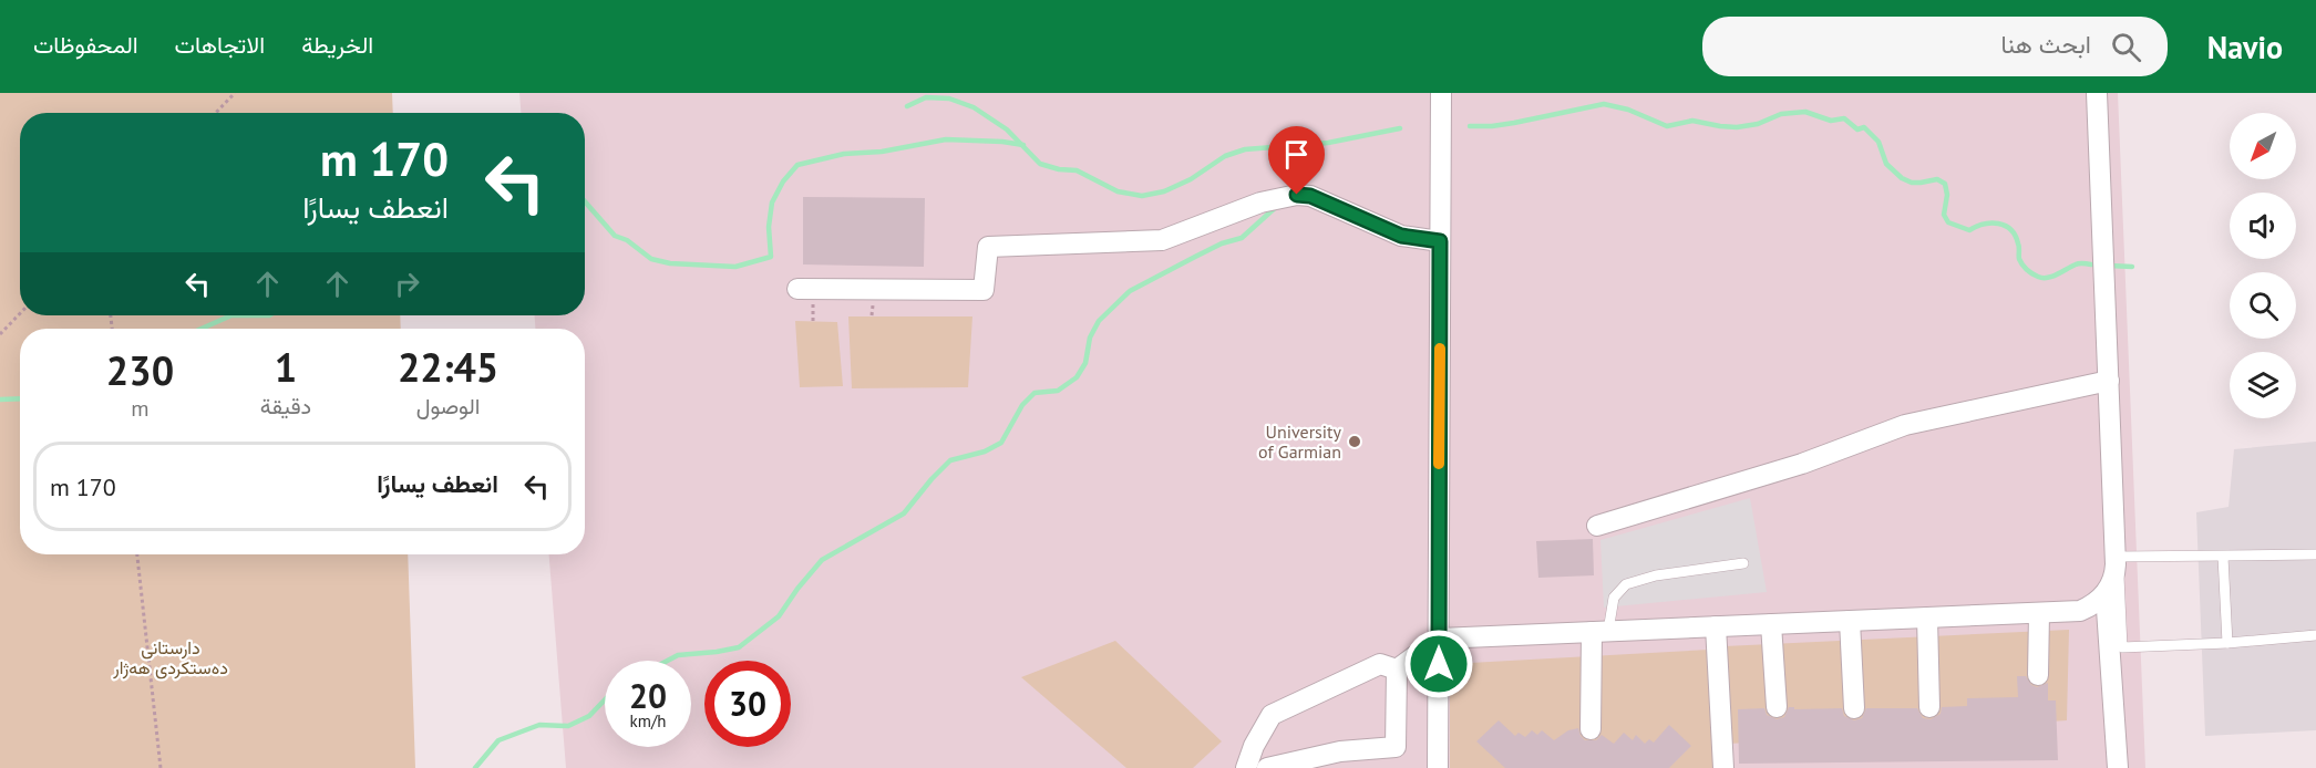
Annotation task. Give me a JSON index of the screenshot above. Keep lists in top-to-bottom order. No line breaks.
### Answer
{"parks":["دارستانی دەستکردی هەژار"],"places":["University of Garmian"],"north":"bottom left","page":{"header":"Navio","search":"ابحث هنا","nav":["الخريطة","الاتجاهات","المحفوظات"],"turn":["170 m","انعطف يسارًا"],"eta":["22:45","الوصول","1","دقيقة","230","m"],"list":[{"name":"انعطف يسارًا","value":"170 m"}],"speed":"20 km/h","limit":"30"}}
